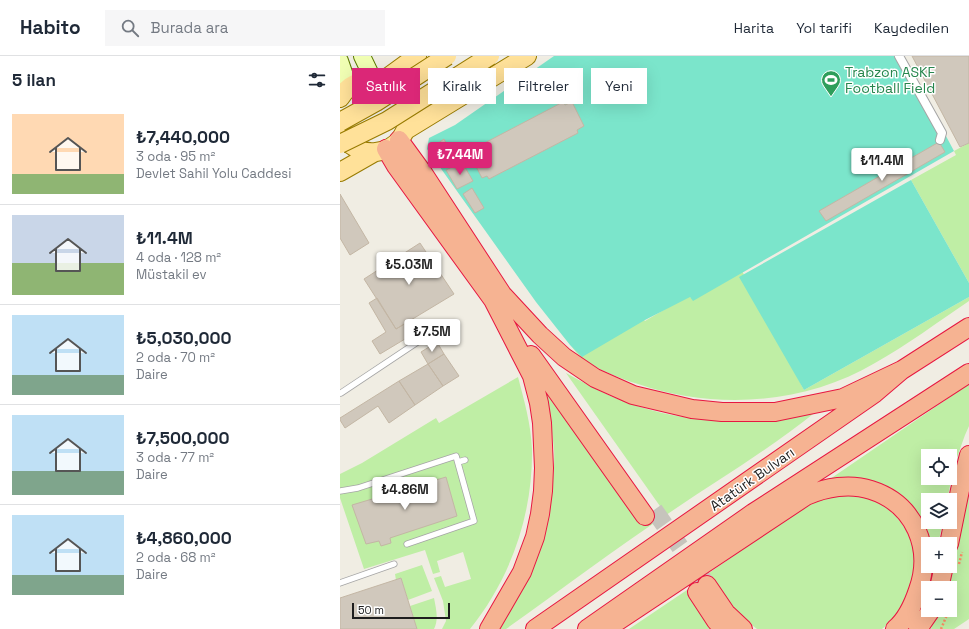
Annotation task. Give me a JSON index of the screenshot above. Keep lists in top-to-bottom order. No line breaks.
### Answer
{"streets":{"highway":["Atatürk Bulvarı"]},"places":{"sports":["Trabzon ASKF Football Field"]},"scale_bar":"50 m","page":{"header":"Habito","search":"Burada ara","nav":["Harita","Yol tarifi","Kaydedilen"],"heading":"5 ilan","chip":["Satılık","Kiralık","Filtreler","Yeni"],"list":[{"name":"₺7,440,000","note":"3 oda · 95 m² · Devlet Sahil Yolu Caddesi"},{"name":"₺11.4M","note":"4 oda · 128 m² · Müstakil ev"},{"name":"₺5,030,000","note":"2 oda · 70 m² · Daire"},{"name":"₺7,500,000","note":"3 oda · 77 m² · Daire"},{"name":"₺4,860,000","note":"2 oda · 68 m² · Daire"}],"price":["₺7.44M","₺11.4M","₺5.03M","₺7.5M","₺4.86M"],"map_buttons":["+","−"],"scale":"50 m"}}
